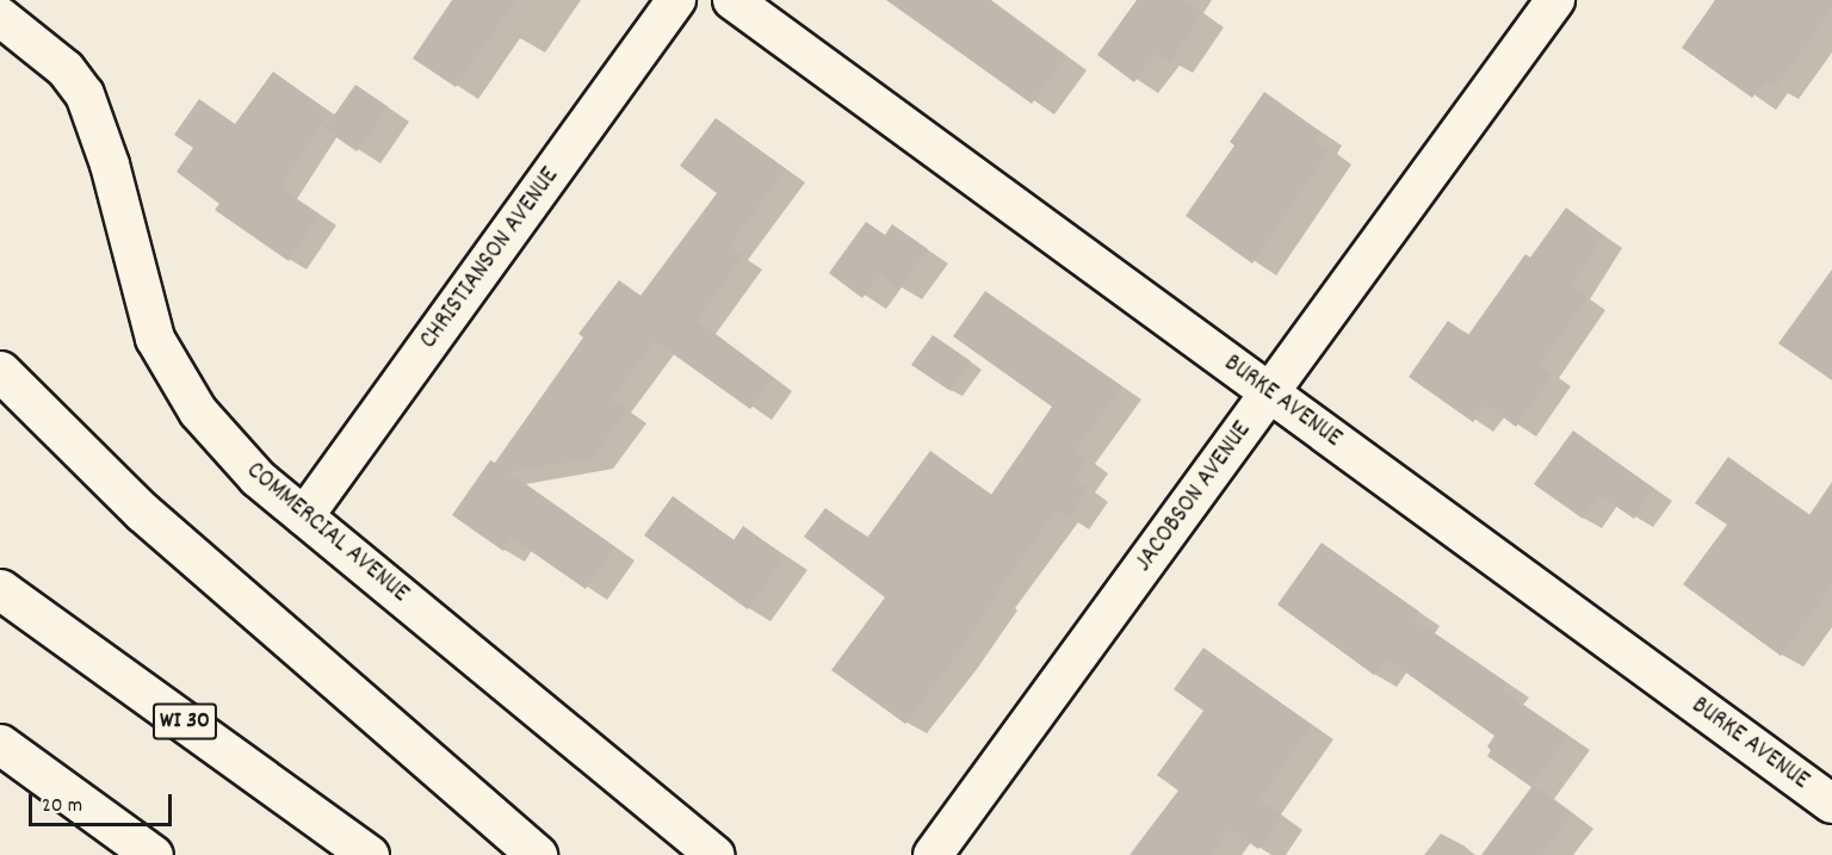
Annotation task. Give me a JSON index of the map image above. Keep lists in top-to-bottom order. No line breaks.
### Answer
{"streets":{"highway":["WI 30"],"street":["CHRISTIANSON AVENUE","BURKE AVENUE","JACOBSON AVENUE","COMMERCIAL AVENUE"]},"crossings":[["CHRISTIANSON AVENUE","COMMERCIAL AVENUE"],["BURKE AVENUE","JACOBSON AVENUE"]],"scale_bar":"20 m"}
